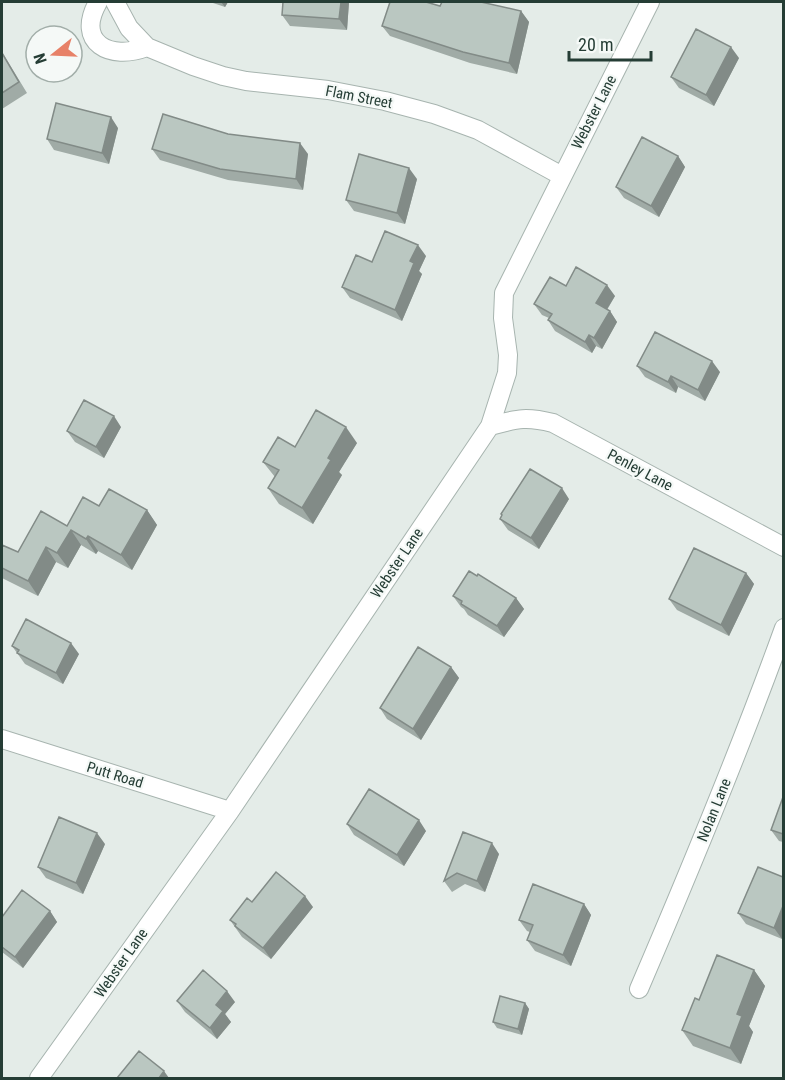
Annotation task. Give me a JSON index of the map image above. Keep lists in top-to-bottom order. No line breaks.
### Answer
{"streets":{"street":["Flam Street","Webster Lane","Penley Lane","Putt Road","Nolan Lane"]},"crossings":[["Flam Street","Webster Lane"],["Webster Lane","Penley Lane"],["Webster Lane","Putt Road"]],"scale_bar":"20 m","north":"left"}
